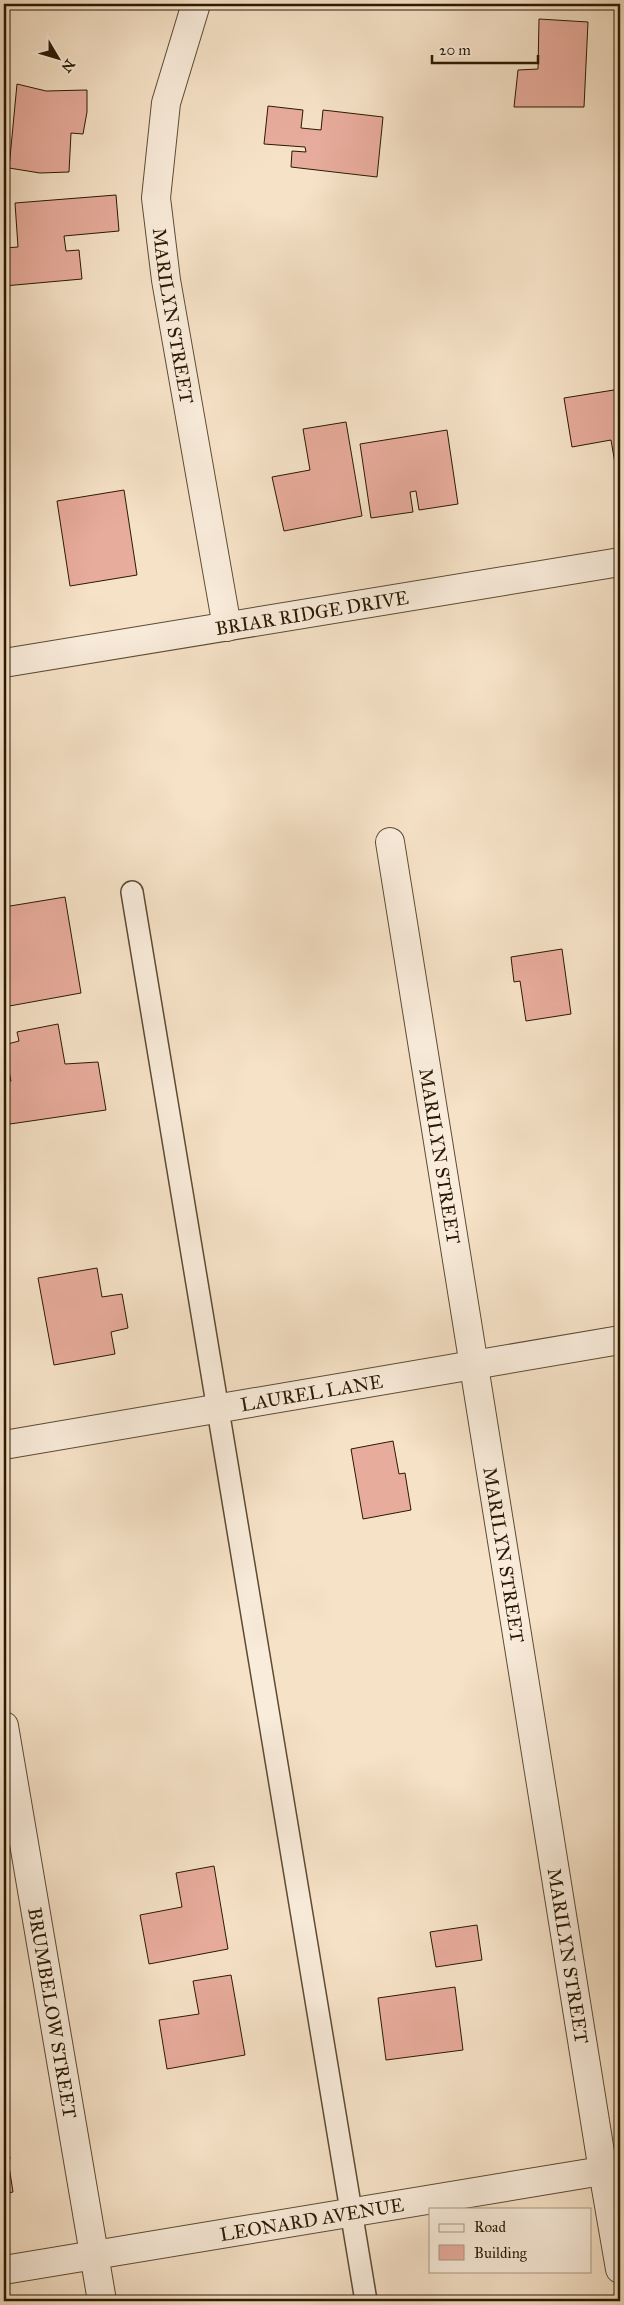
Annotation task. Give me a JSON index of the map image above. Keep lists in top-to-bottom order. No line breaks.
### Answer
{"streets":{"street":["MARILYN STREET","BRIAR RIDGE DRIVE","LAUREL LANE","BRUMBELOW STREET","LEONARD AVENUE"]},"crossings":[["MARILYN STREET","BRIAR RIDGE DRIVE"],["MARILYN STREET","LAUREL LANE"],["MARILYN STREET","LEONARD AVENUE"],["BRUMBELOW STREET","LEONARD AVENUE"]],"legend":["Road","Building"],"scale_bar":"20 m","north":"bottom right"}
